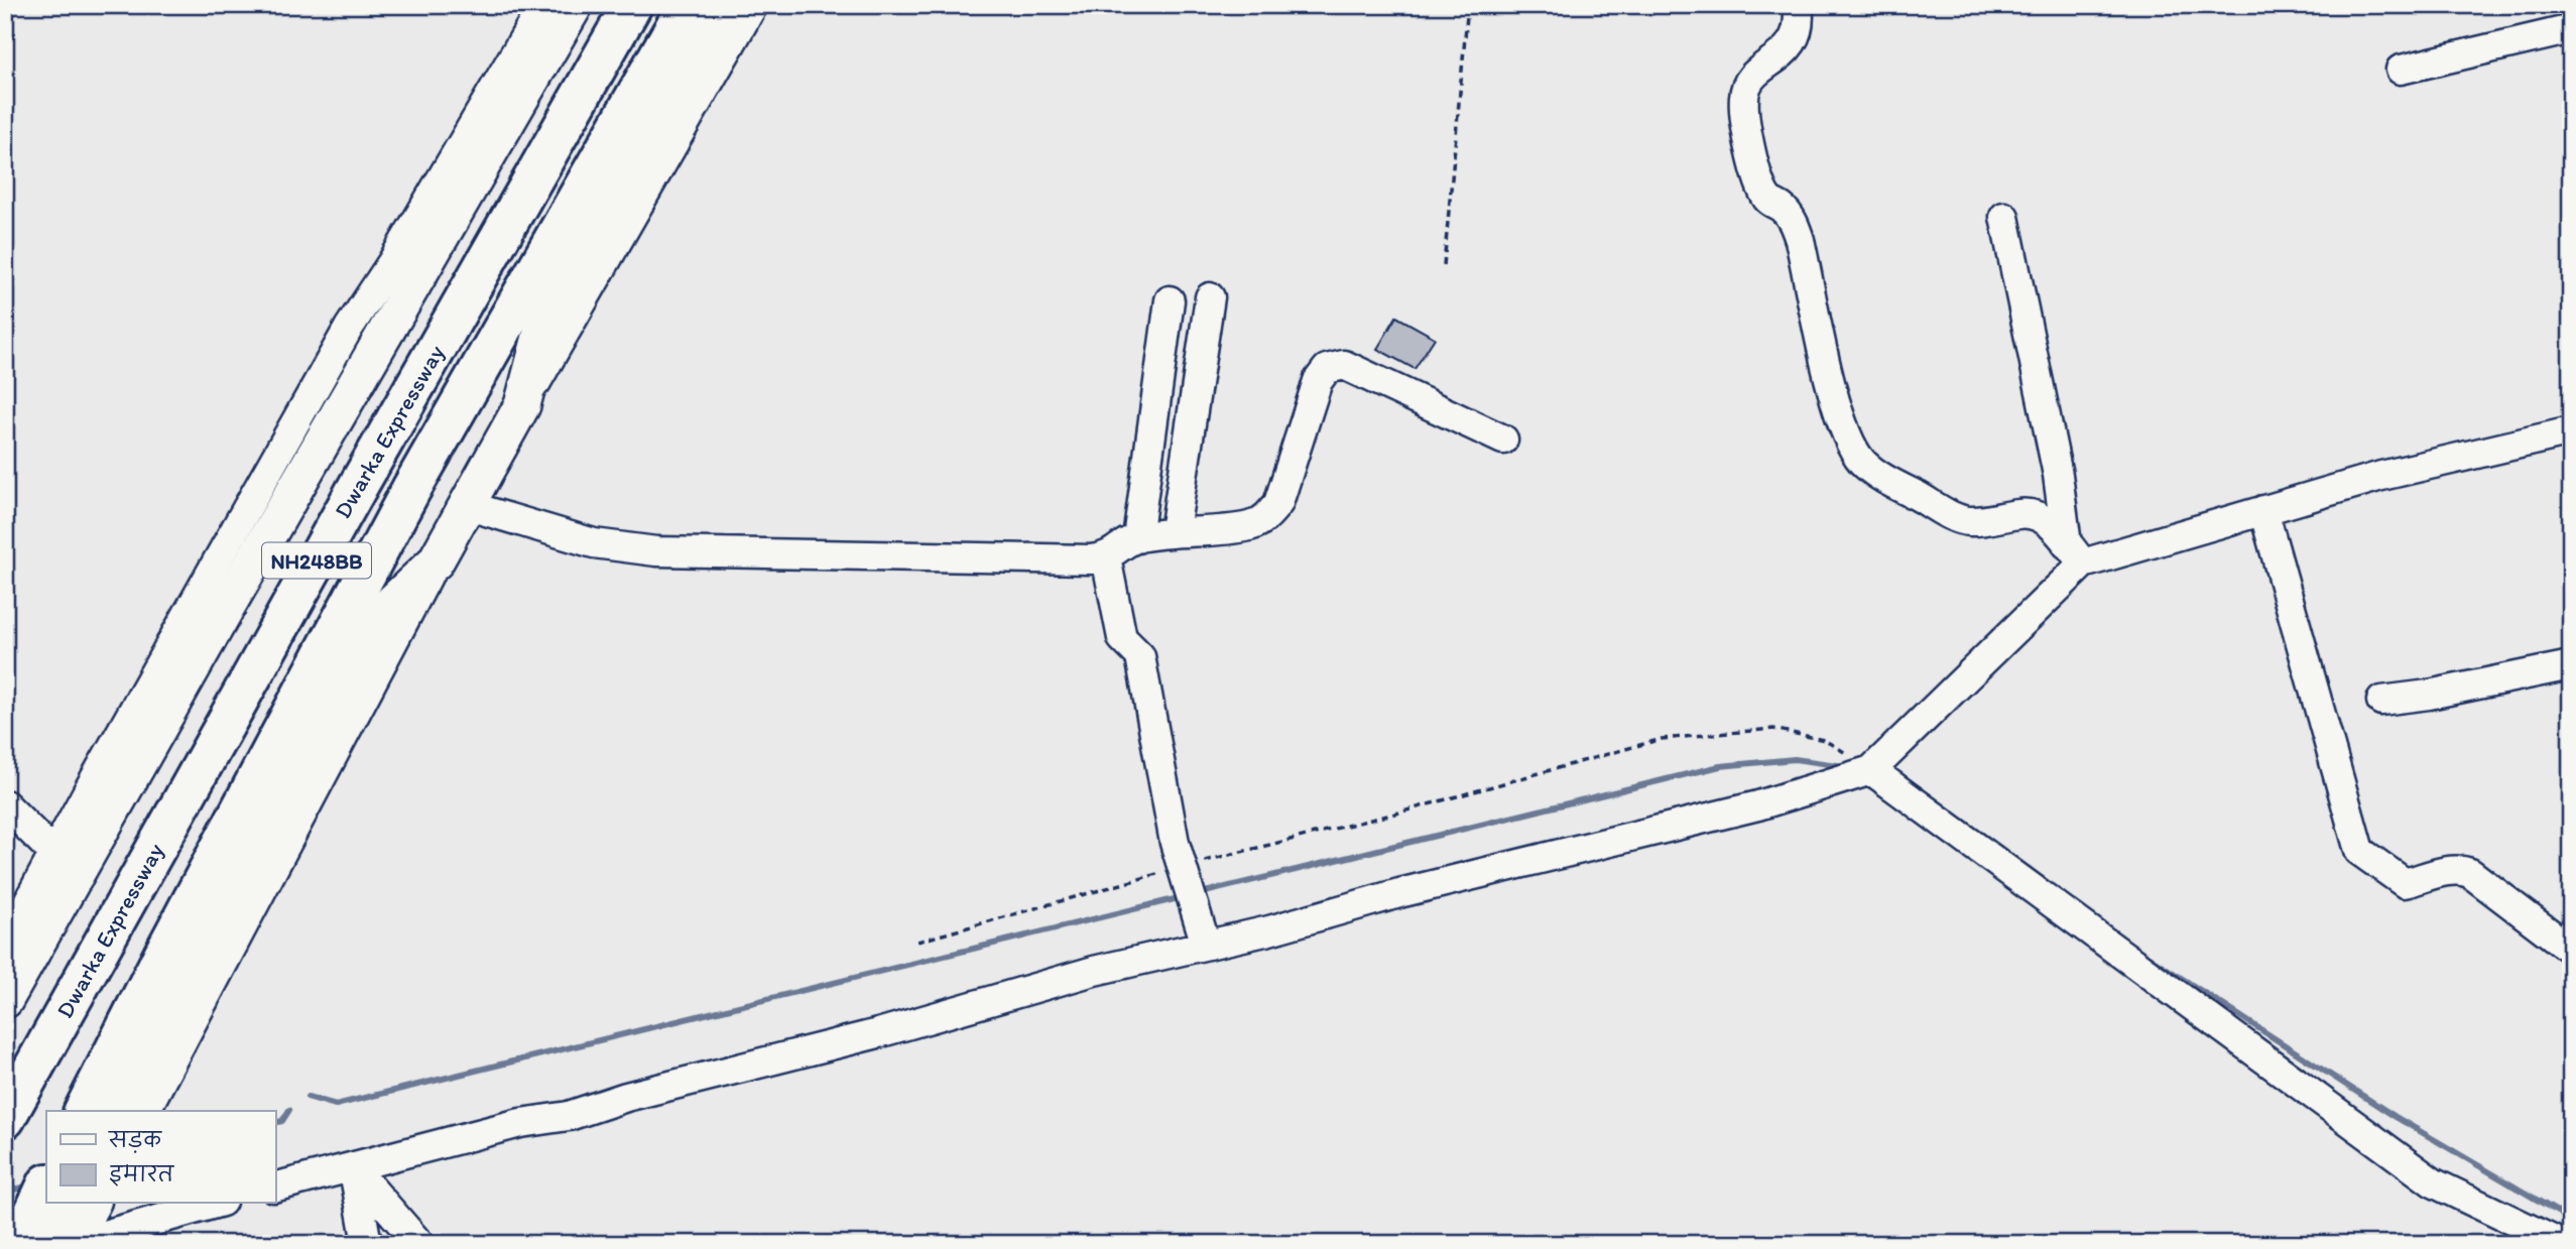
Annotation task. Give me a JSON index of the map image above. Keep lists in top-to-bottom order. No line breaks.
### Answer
{"streets":{"highway":["Dwarka Expressway","NH248BB"]},"legend":["सड़क","इमारत"]}
